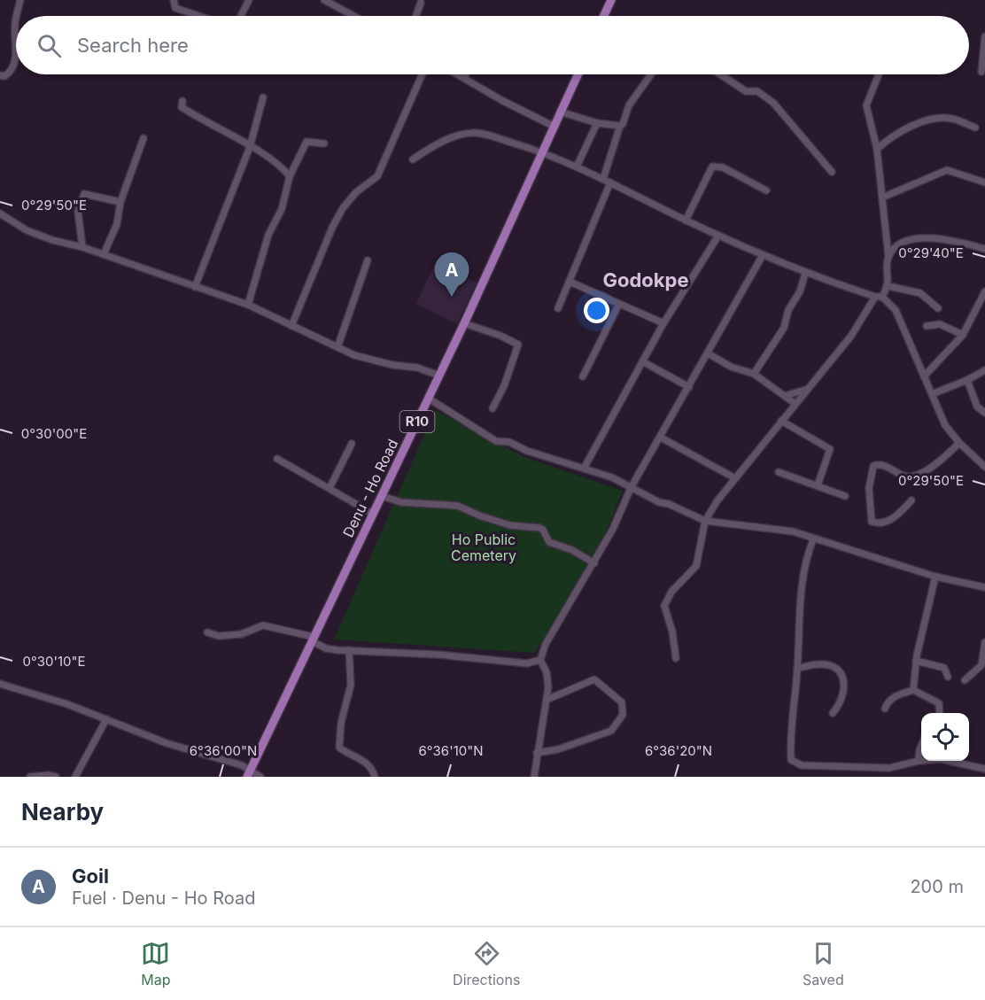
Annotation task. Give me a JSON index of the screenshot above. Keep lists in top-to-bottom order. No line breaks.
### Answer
{"streets":{"main road":["R10","Denu - Ho Road"]},"districts":["Godokpe"],"parks":["Ho Public Cemetery"],"page":{"search":"Search here","pins":"A","heading":"Nearby","list":[{"mark":"A","name":"Goil","note":"Fuel · Denu - Ho Road","value":"200 m"}],"nav":["Map","Directions","Saved"]},"coordinates":["0°29'50\"E","0°29'40\"E","0°30'00\"E","0°30'10\"E","6°36'00\"N","6°36'10\"N","6°36'20\"N"]}
